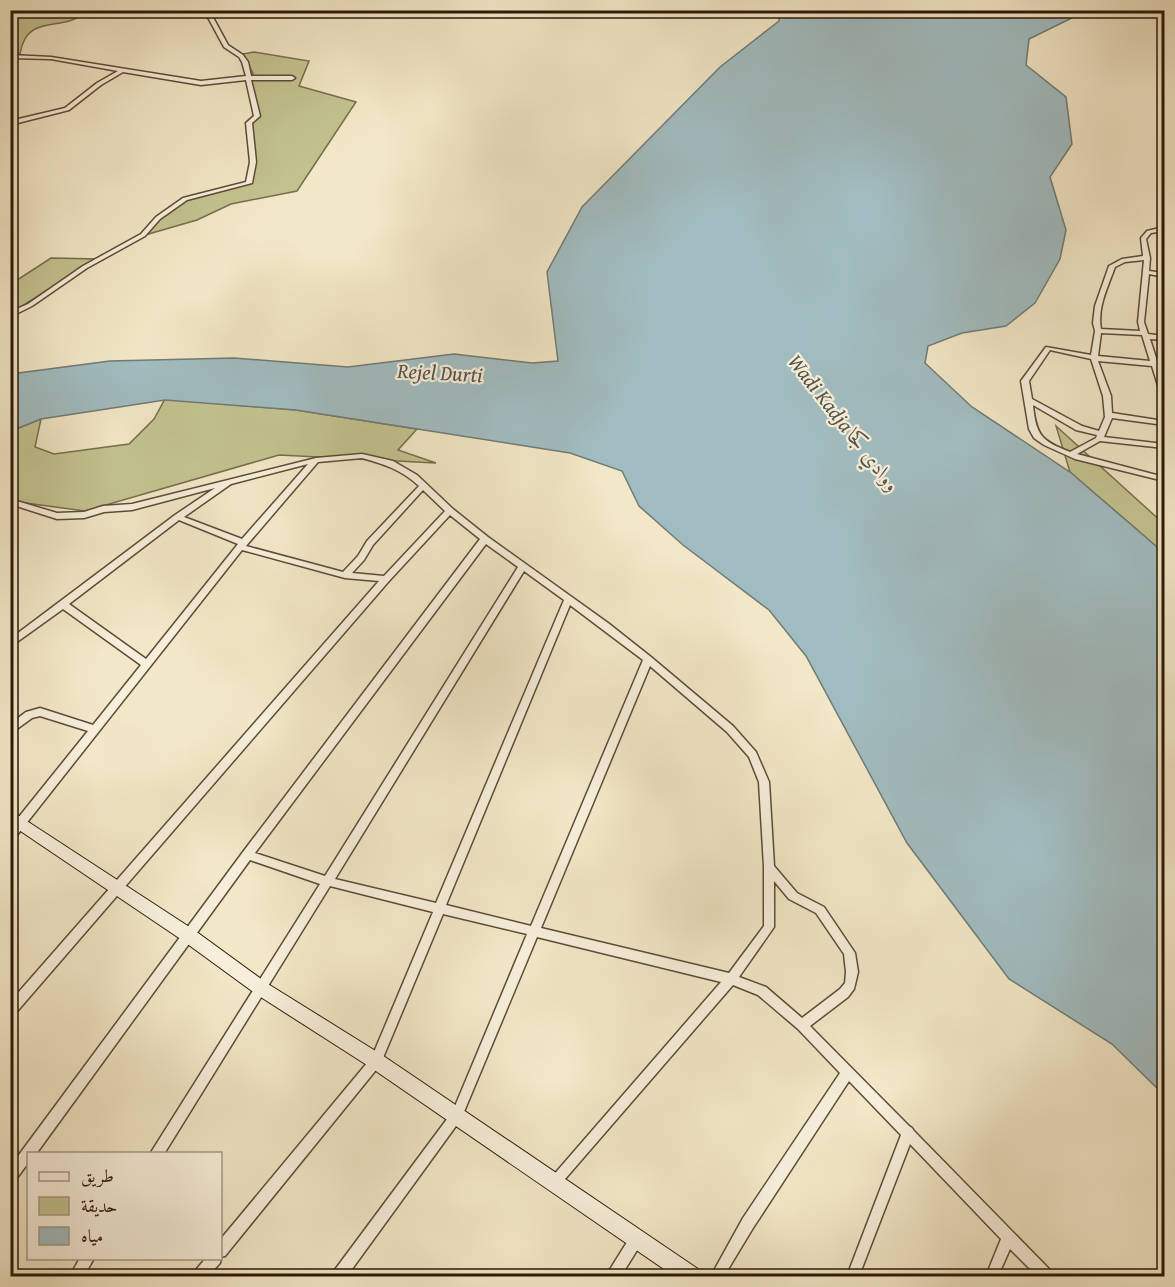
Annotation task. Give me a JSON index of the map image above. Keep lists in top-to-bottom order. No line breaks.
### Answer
{"water":["Rejel Durti","Wadi Kadja ووادي كجا"],"legend":["طريق","حديقة","مياه"]}
